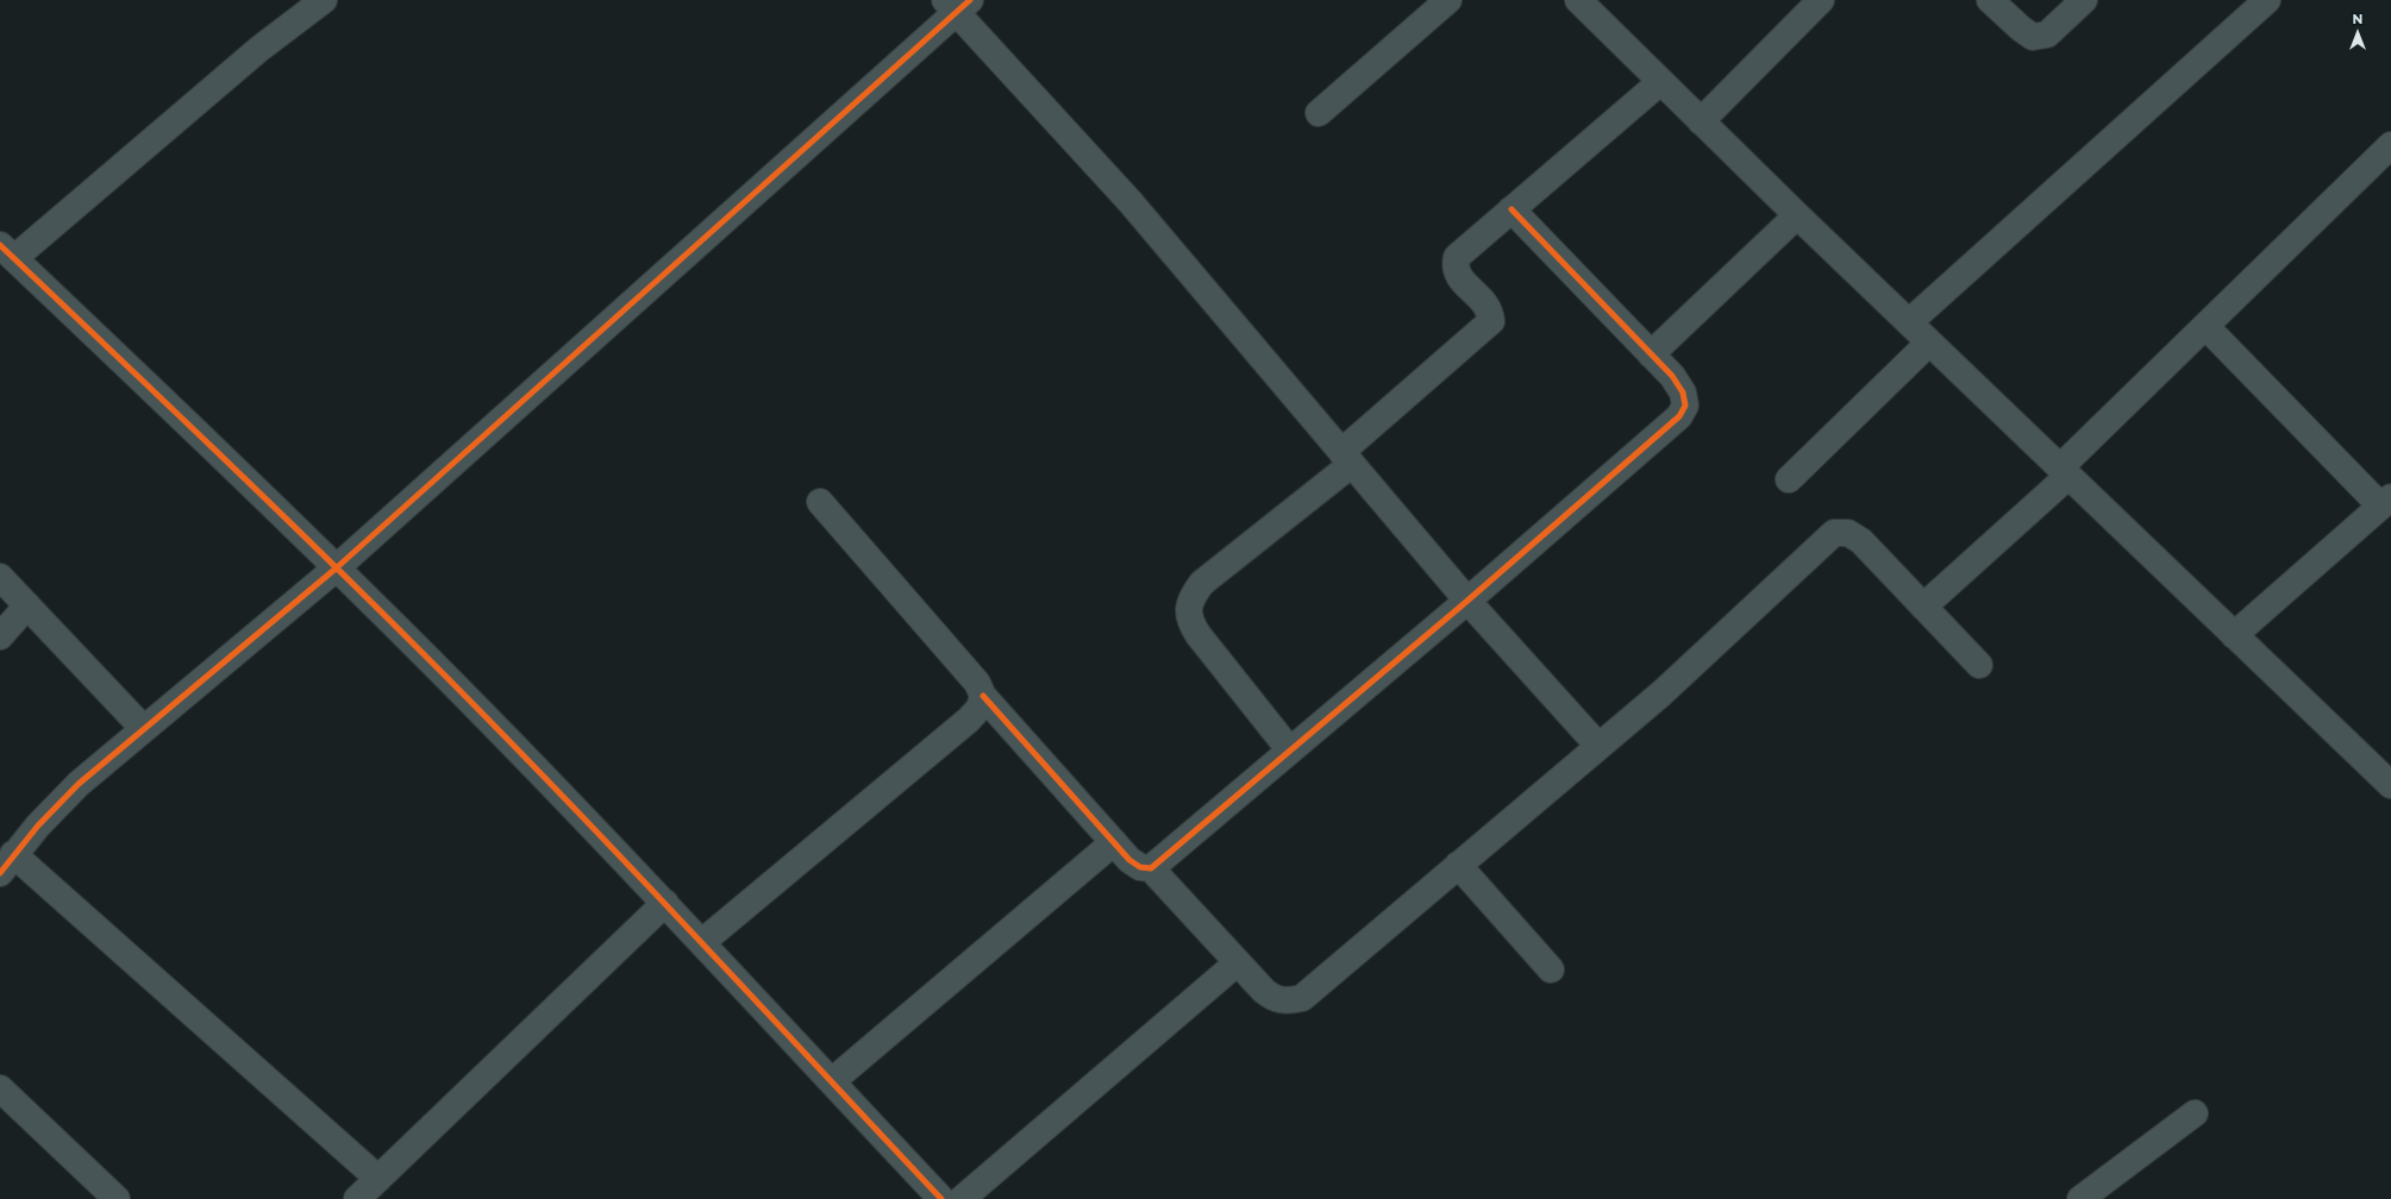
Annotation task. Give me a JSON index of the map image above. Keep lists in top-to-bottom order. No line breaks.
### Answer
{"north":"top"}
